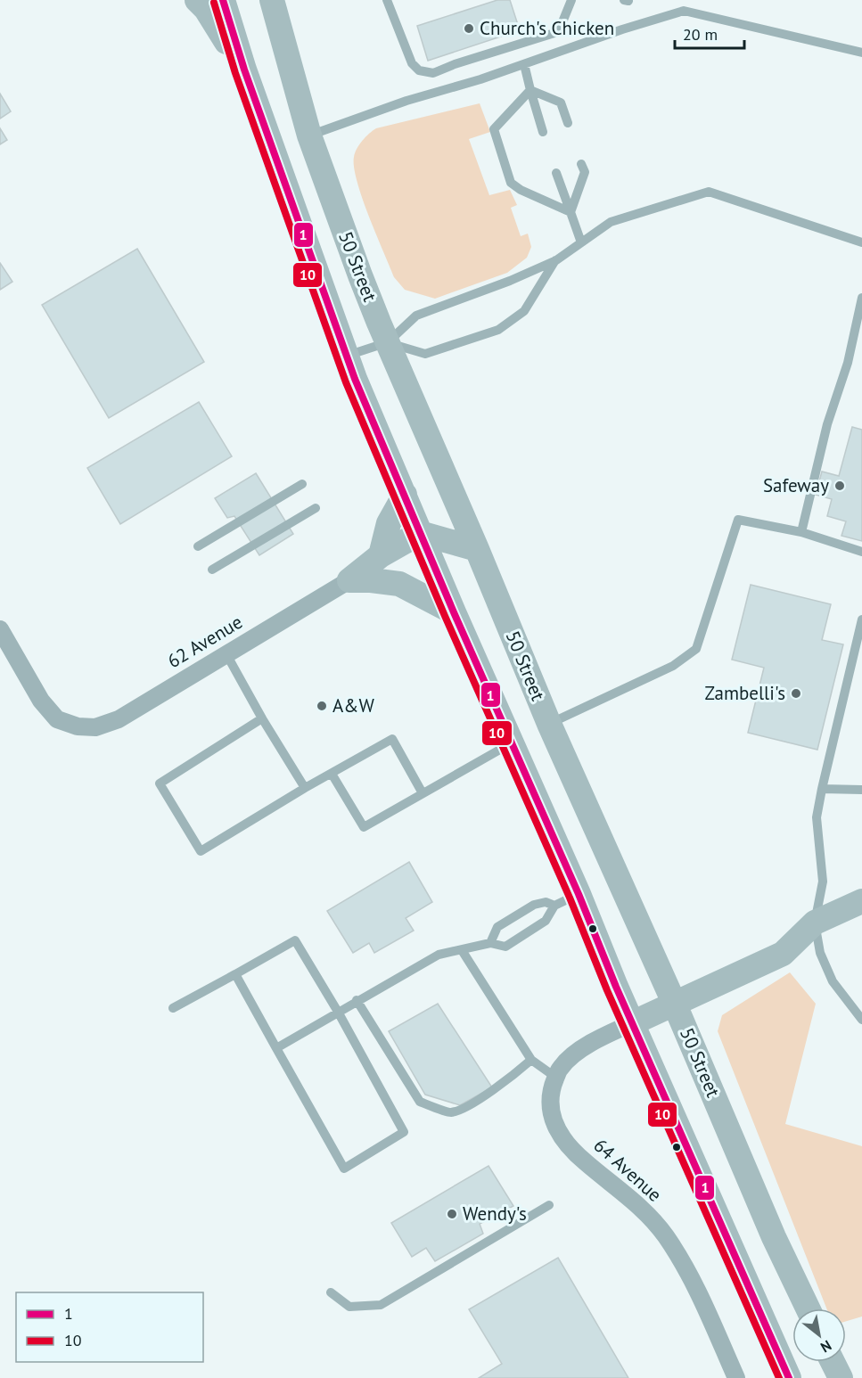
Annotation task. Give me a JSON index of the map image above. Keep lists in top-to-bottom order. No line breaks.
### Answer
{"streets":{"main road":["50 Street"],"street":["62 Avenue","64 Avenue"]},"places":["Church's Chicken","Safeway","Zambelli's","A&W","Wendy's"],"lines":["transit line 1","transit line 10"],"legend":["1","10"],"scale_bar":"20 m","north":"bottom right"}
